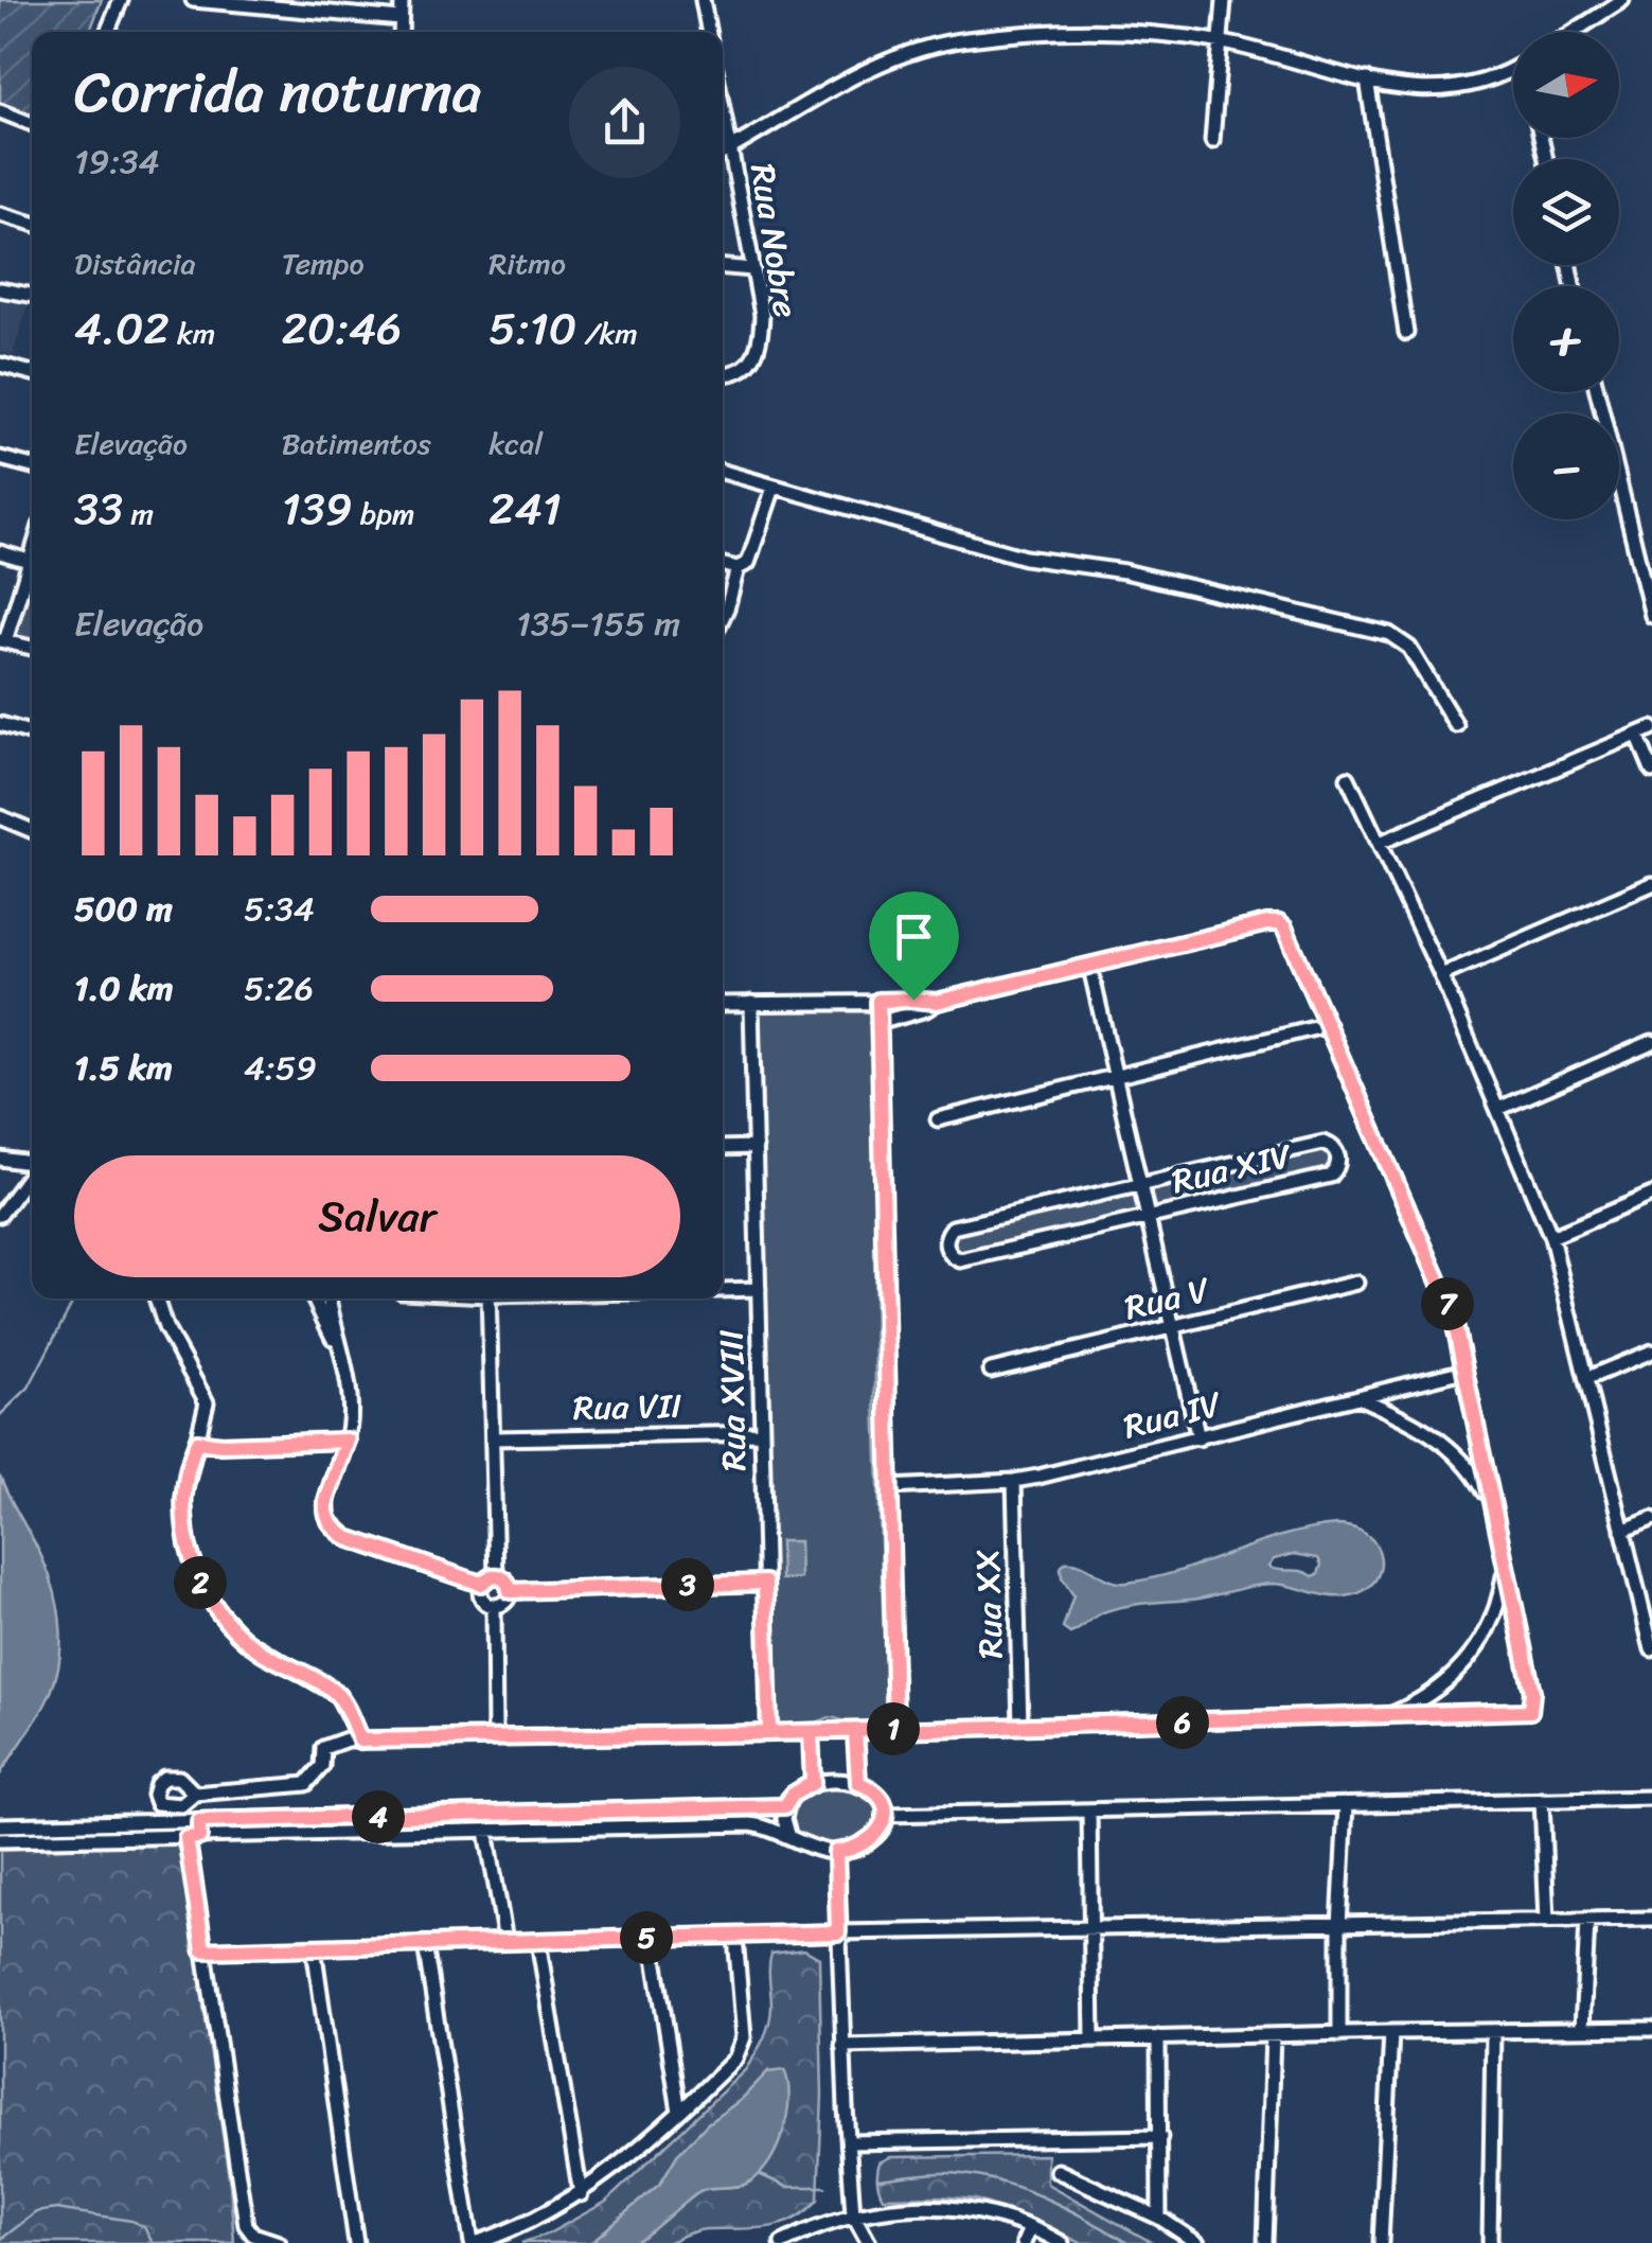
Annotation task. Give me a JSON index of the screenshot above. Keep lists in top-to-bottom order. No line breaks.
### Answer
{"streets":{"street":["Rua Nobre","Rua XIV","Rua V","Rua XVIII","Rua VII","Rua IV","Rua XX"]},"crossings":[["Rua XVIII","Rua VII"],["Rua IV","Rua XX"]],"north":"right","page":{"map_buttons":["+","−"],"heading":["Corrida noturna","19:34"],"stats":[["Distância","4.02 km"],["Tempo","20:46"],["Ritmo","5:10 /km"],["Elevação","33 m"],["Batimentos","139 bpm"],["kcal","241"]],"chart":["Elevação","135–155 m"],"list":[{"name":"500 m","note":"5:34"},{"name":"1.0 km","note":"5:26"},{"name":"1.5 km","note":"4:59"}],"buttons":"Salvar","pins":["7","2","3","6","1","4","5"]}}
